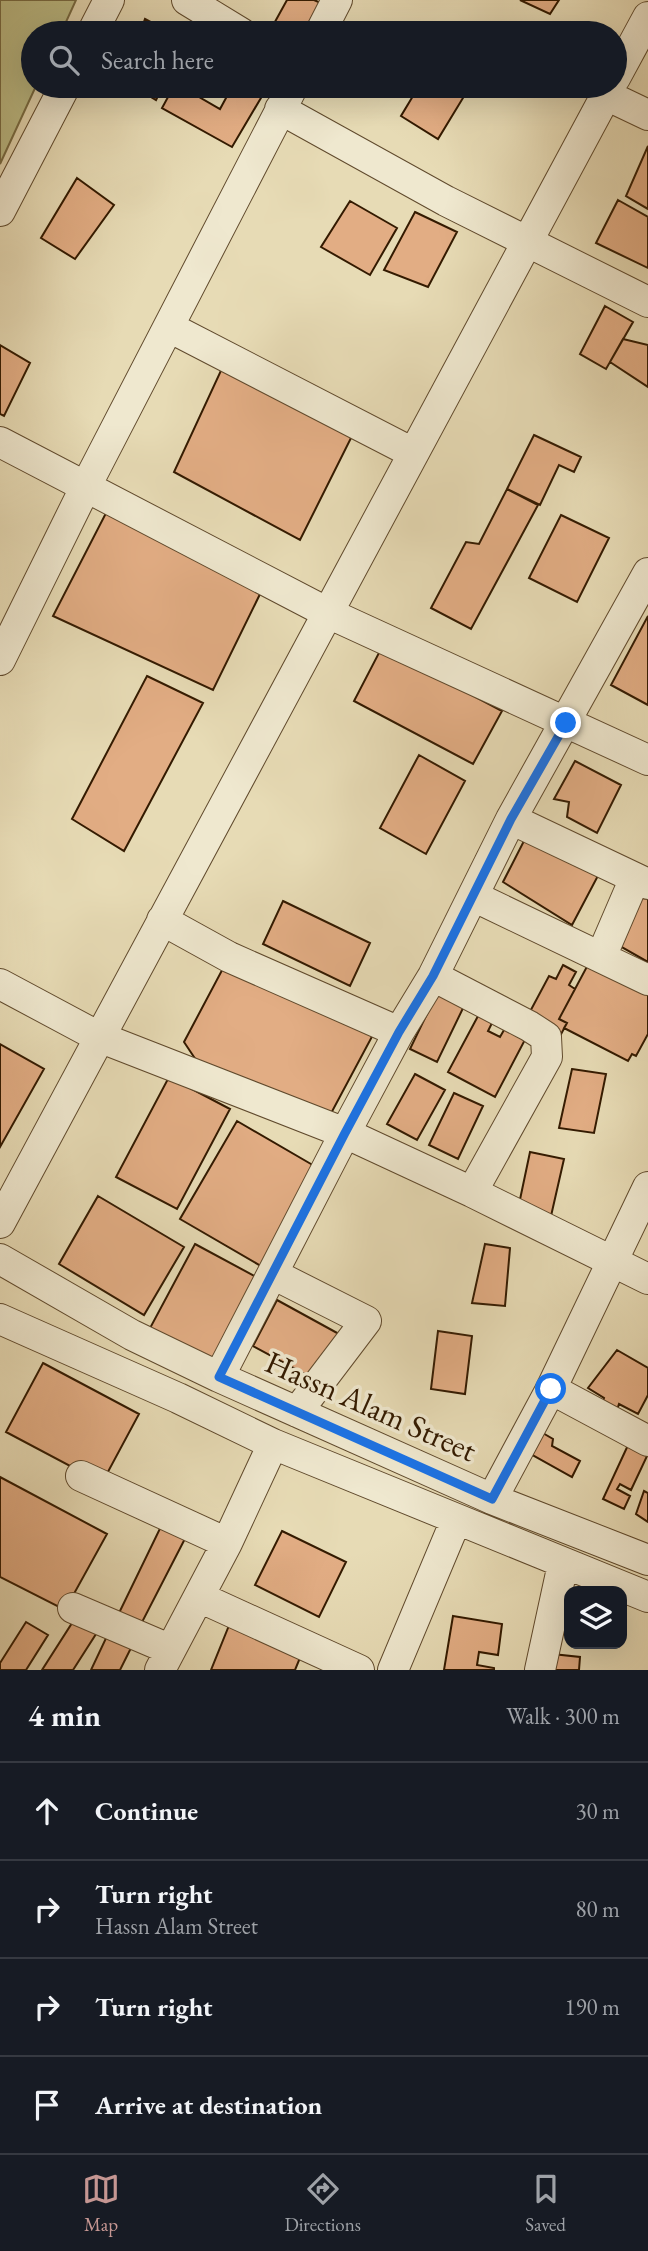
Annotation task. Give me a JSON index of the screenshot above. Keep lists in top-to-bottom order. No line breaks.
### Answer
{"streets":{"street":["Hassn Alam Street"]},"page":{"search":"Search here","heading":["4 min","Walk · 300 m"],"list":[["Continue","30 m"],["Turn right","Hassn Alam Street","80 m"],["Turn right","190 m"],"Arrive at destination"],"nav":["Map","Directions","Saved"]}}
